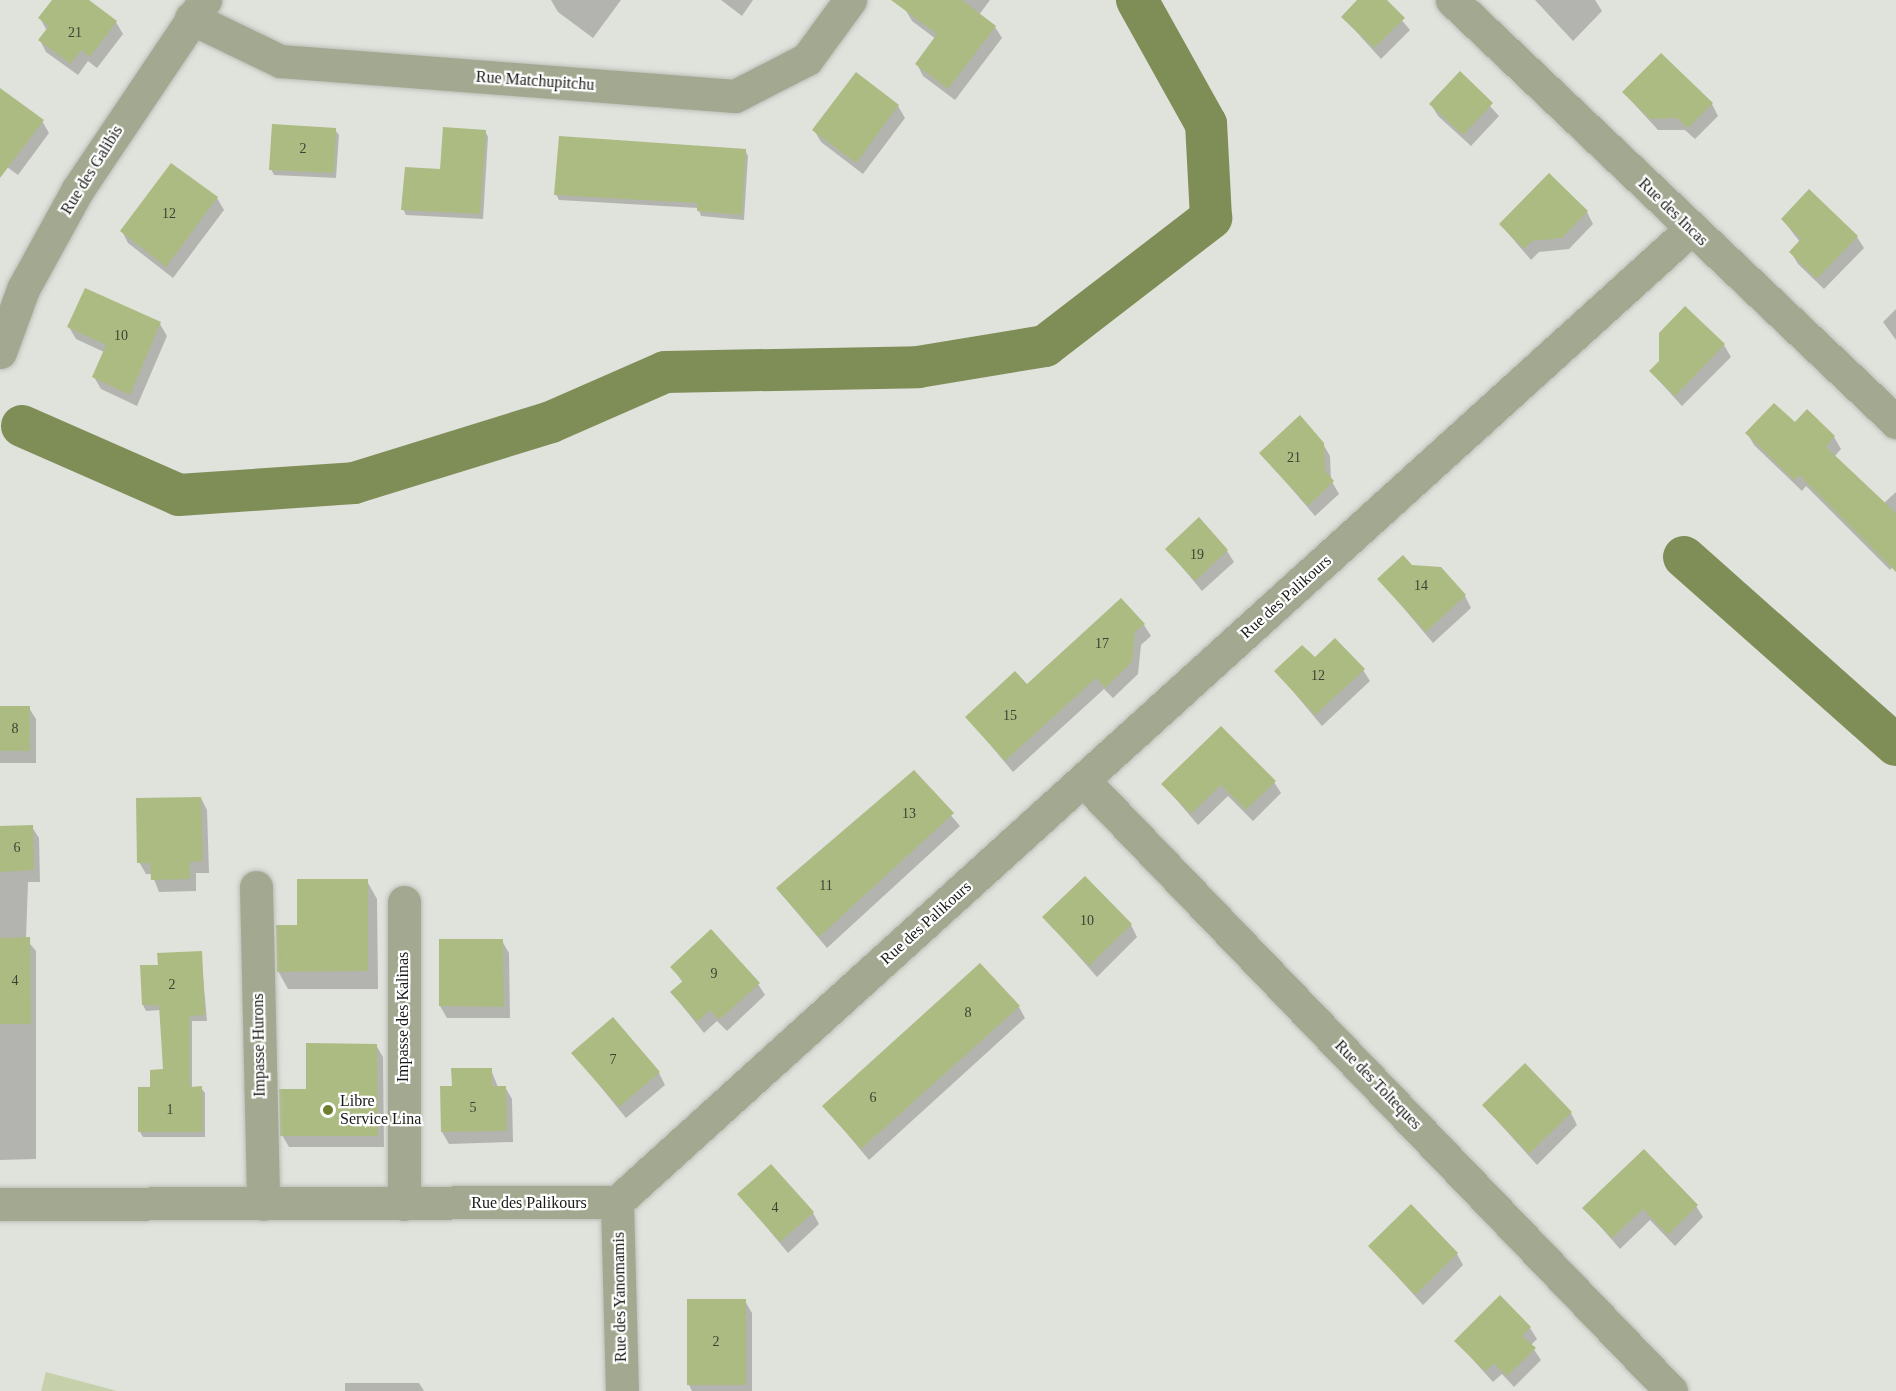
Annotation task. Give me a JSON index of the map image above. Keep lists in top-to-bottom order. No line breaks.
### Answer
{"streets":{"street":["Rue Matchupitchu","Rue des Galibis","Rue des Incas","Rue des Palikours","Impasse des Kalinas","Impasse Hurons","Rue des Tolteques","Rue des Yanomamis"]},"crossings":[["Rue Matchupitchu","Rue des Galibis"],["Rue des Incas","Rue des Palikours"],["Rue des Palikours","Impasse des Kalinas"],["Rue des Palikours","Impasse Hurons"],["Rue des Palikours","Rue des Tolteques"],["Rue des Palikours","Rue des Yanomamis"]],"places":["Libre Service Lina"],"house_numbers":["21","2","12","10","21","19","14","17","12","15","8","13","6","11","10","9","4","2","8","7","6","5","1","4","2"]}
